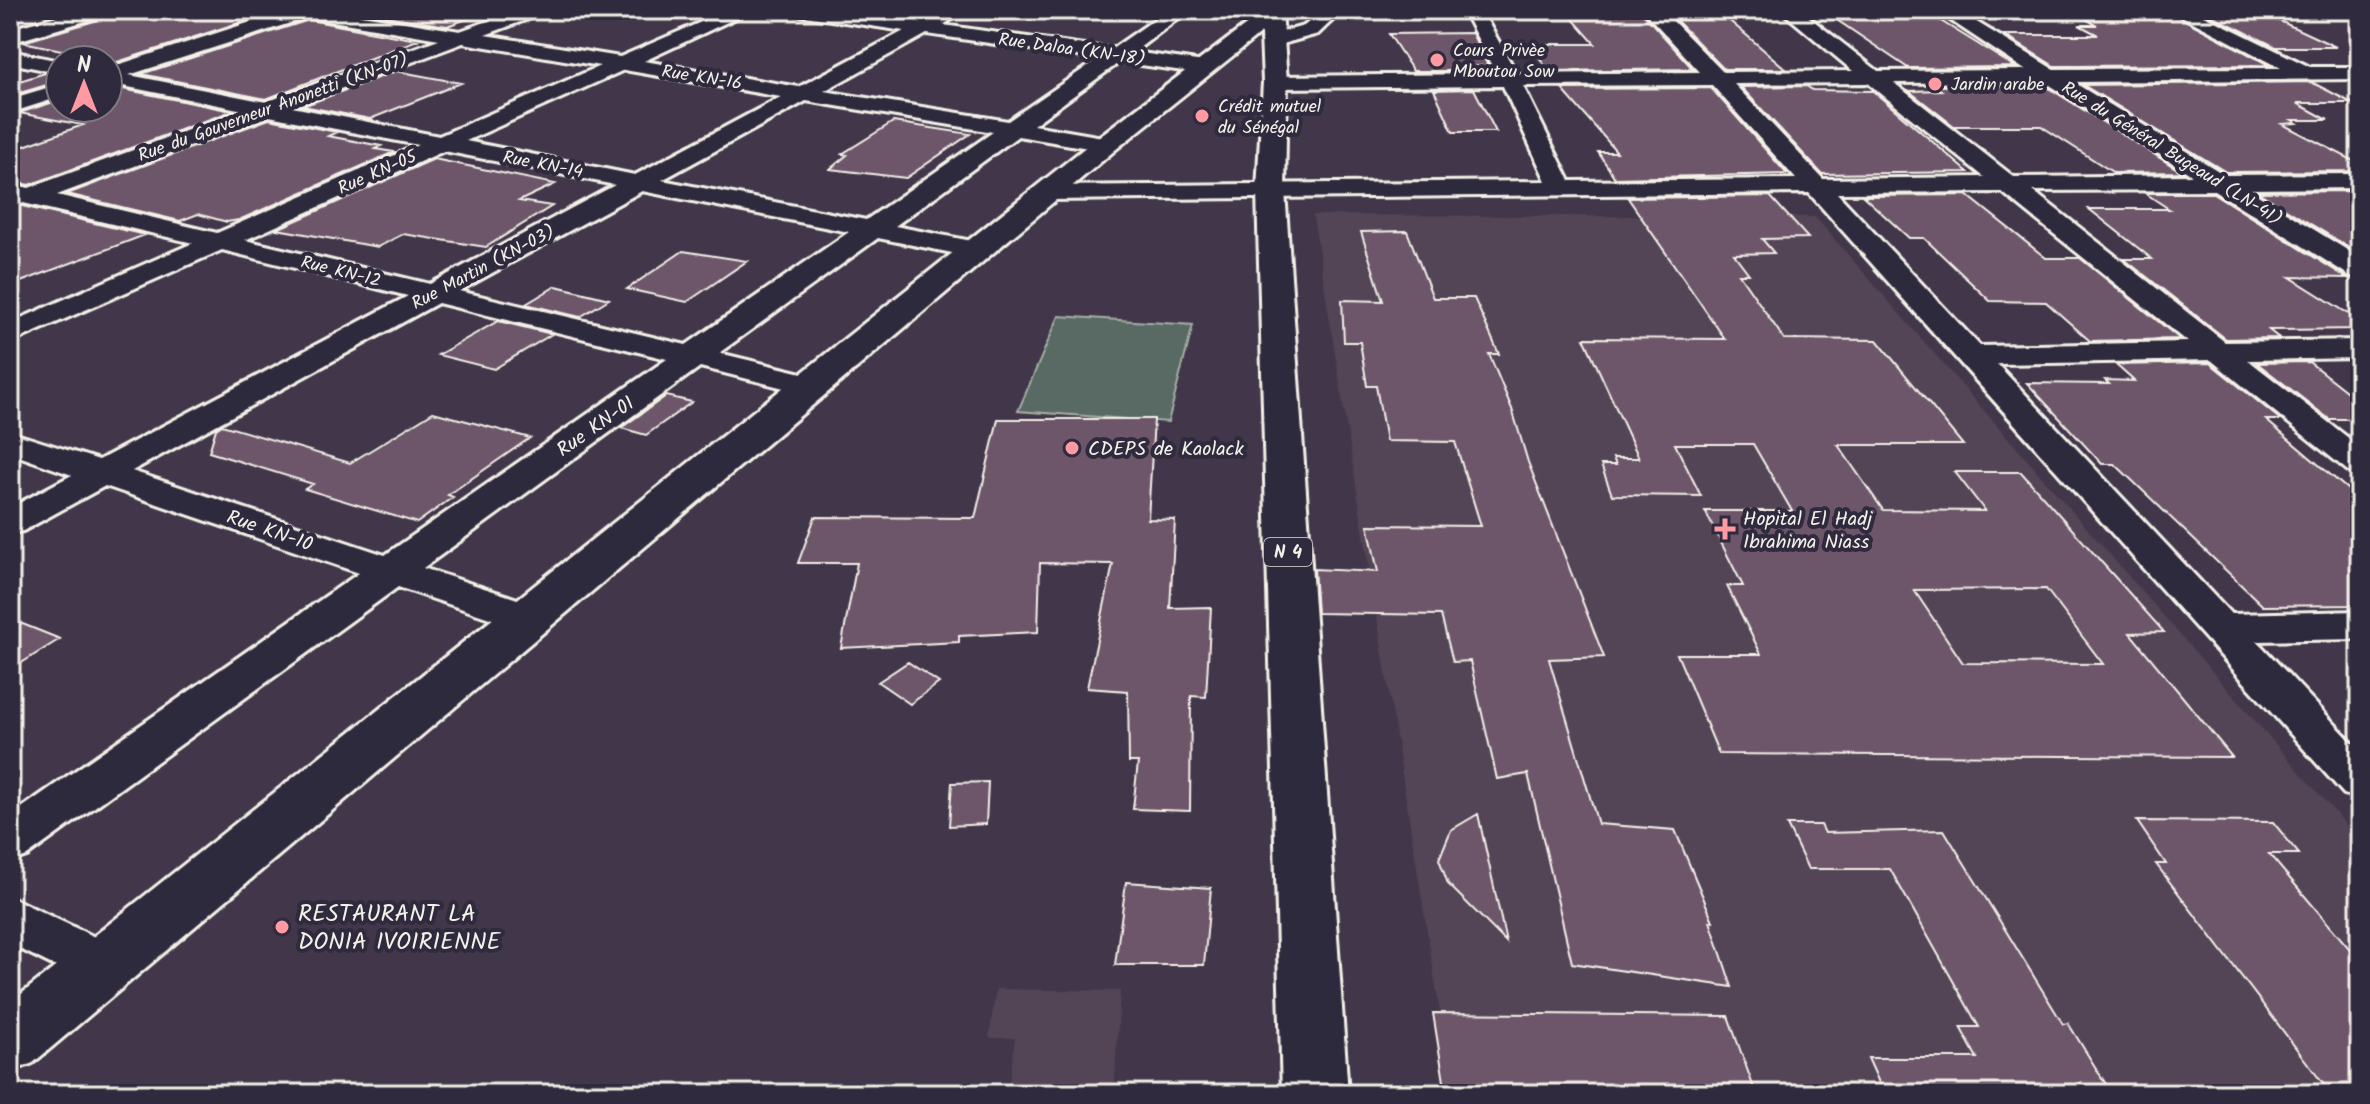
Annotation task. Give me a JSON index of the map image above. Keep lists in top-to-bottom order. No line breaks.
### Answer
{"streets":{"street":["Rue Daloa (KN-18)","Rue KN-16","Rue du Gouverneur Anonetti (KN-07)","Rue du Général Bugeaud (LN-41)","Rue KN-14","Rue KN-05","Rue Martin (KN-03)","Rue KN-12","Rue KN-01","Rue KN-10","N 4"]},"crossings":[["Rue Daloa (KN-18)","Rue Martin (KN-03)"],["Rue Daloa (KN-18)","Rue KN-01"],["Rue KN-16","Rue du Gouverneur Anonetti (KN-07)"],["Rue KN-16","Rue KN-05"],["Rue KN-16","Rue Martin (KN-03)"],["Rue KN-16","Rue KN-01"],["Rue du Gouverneur Anonetti (KN-07)","Rue KN-14"],["Rue du Gouverneur Anonetti (KN-07)","Rue KN-12"],["Rue KN-14","Rue KN-05"],["Rue KN-14","Rue Martin (KN-03)"],["Rue KN-14","Rue KN-01"],["Rue KN-05","Rue KN-12"],["Rue Martin (KN-03)","Rue KN-12"],["Rue Martin (KN-03)","Rue KN-10"],["Rue KN-12","Rue KN-01"],["Rue KN-01","Rue KN-10"]],"places":{"other":["Cours Privèe Mboutou Sow","Jardin arabe","Crédit mutuel du Sénégal","CDEPS de Kaolack","RESTAURANT LA DONIA IVOIRIENNE"],"health":["Hopital El Hadj Ibrahima Niass"]},"north":"top"}
